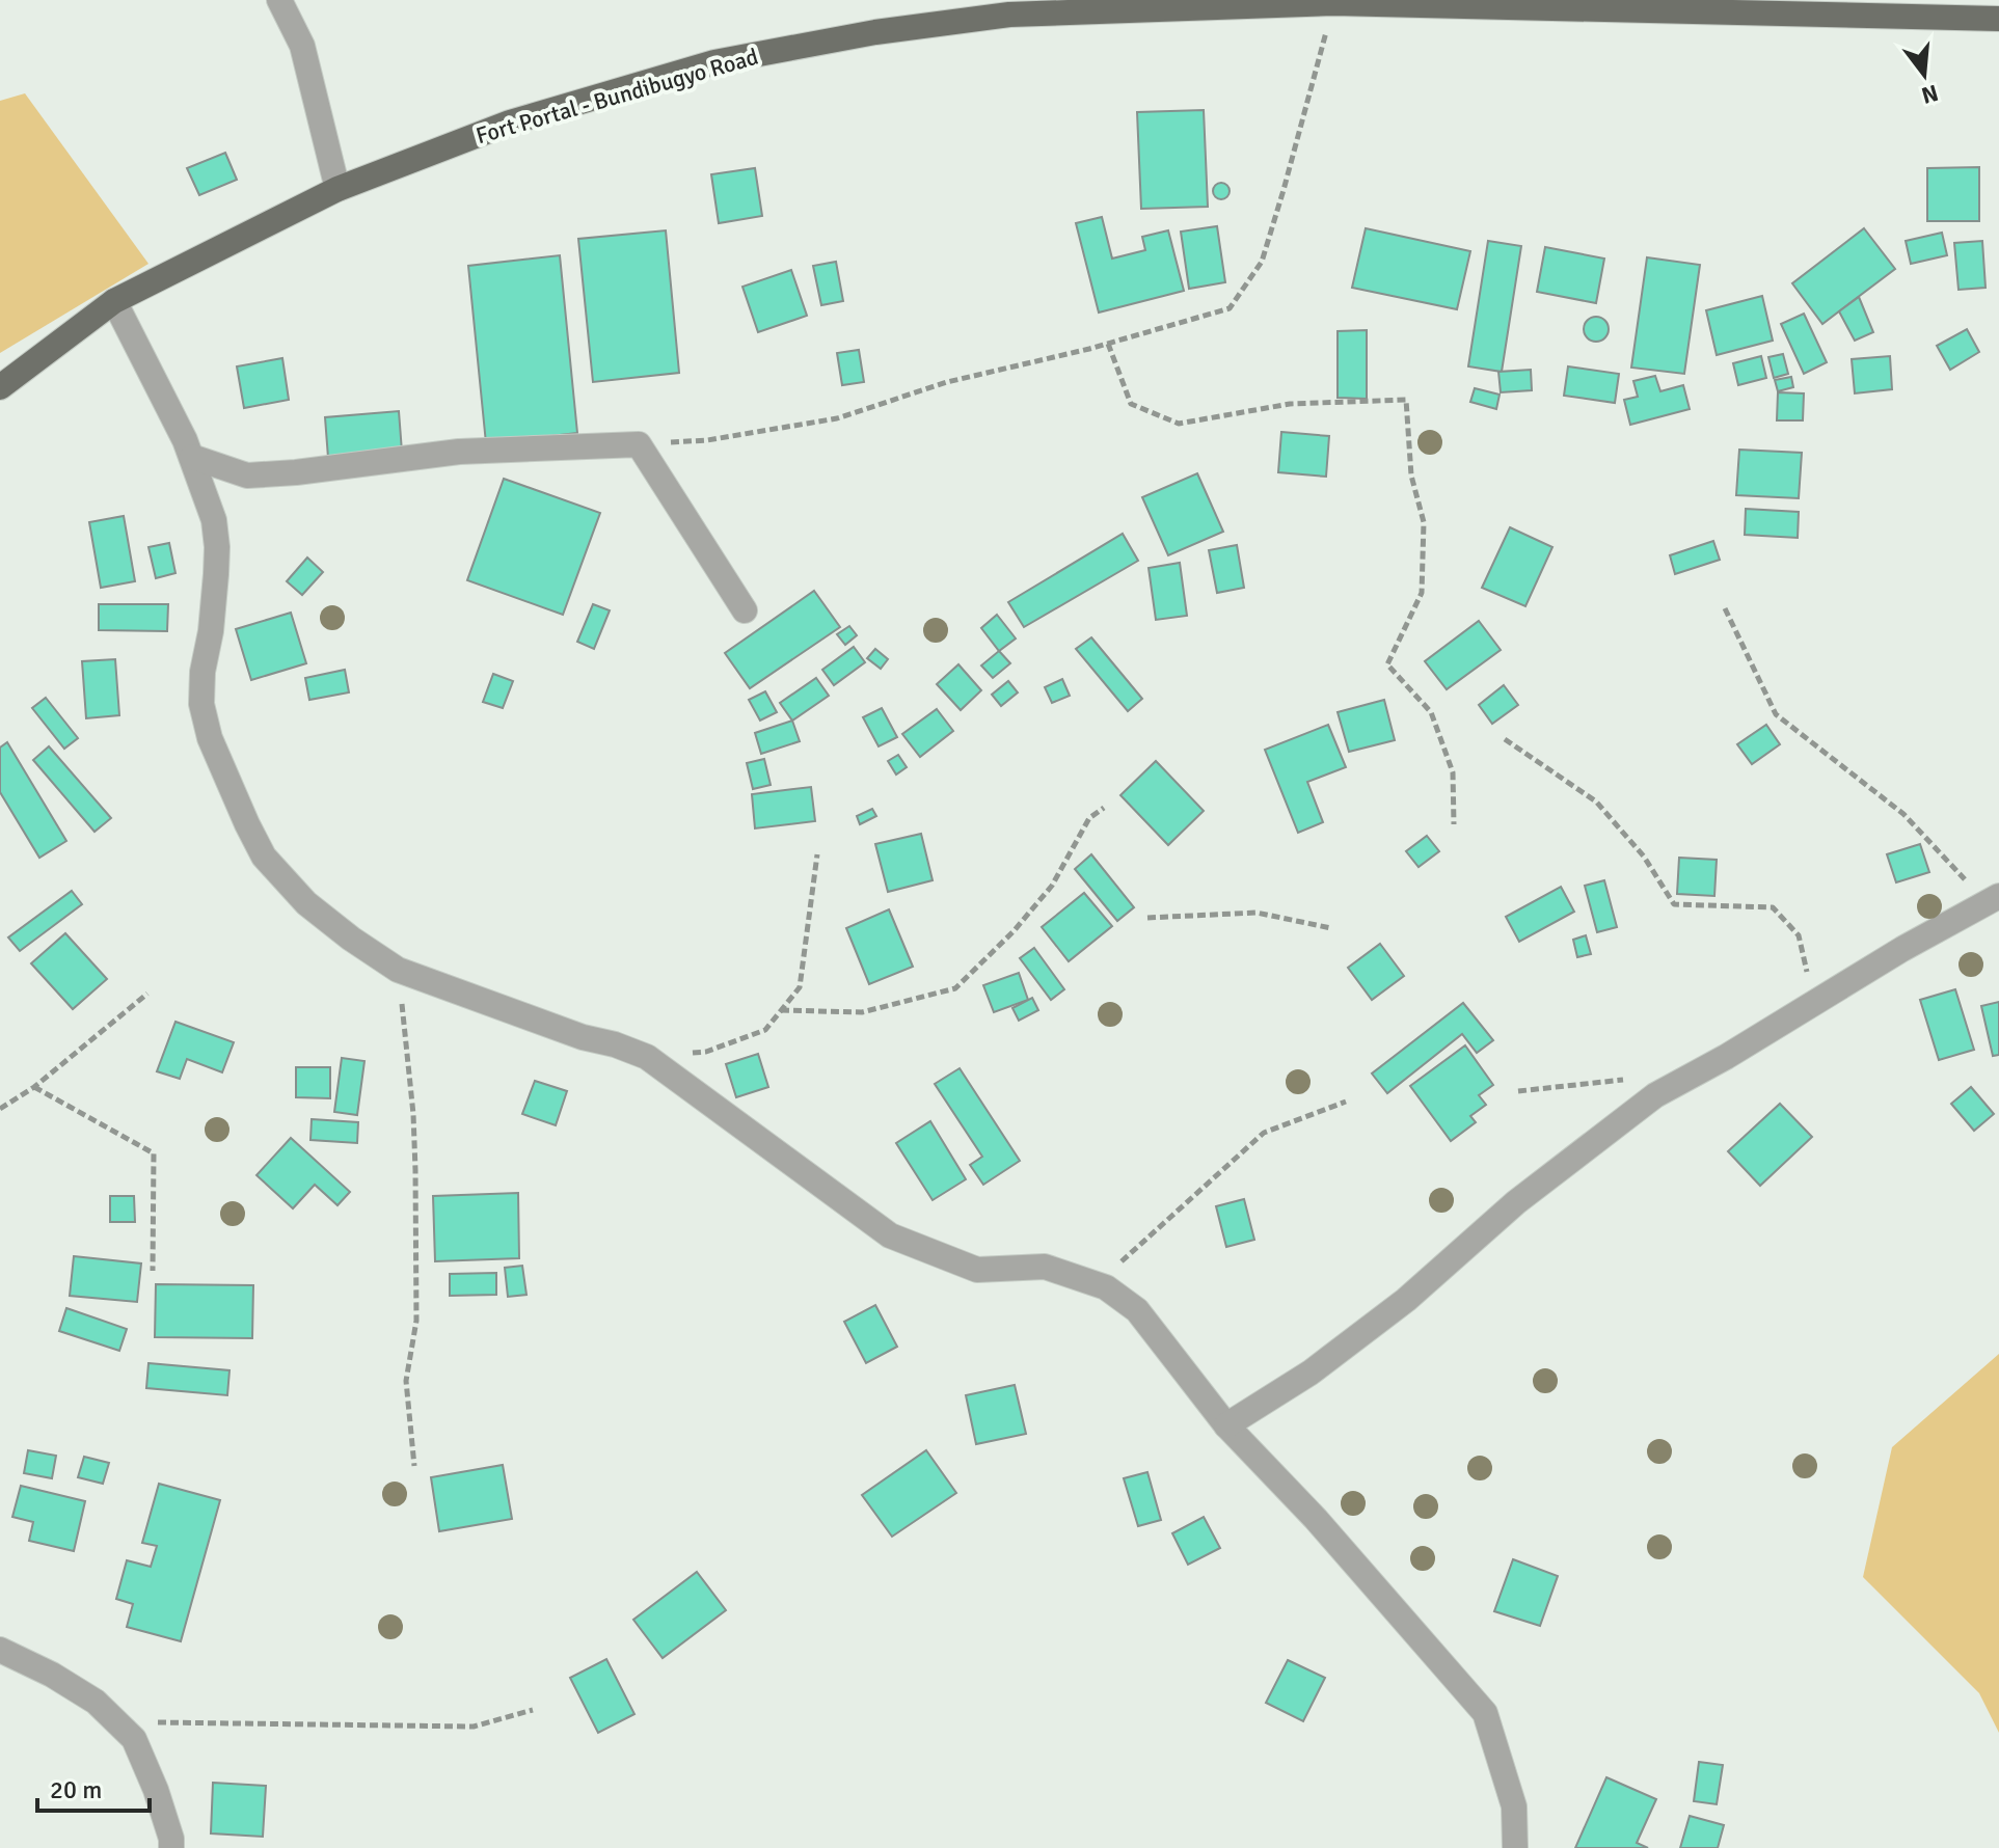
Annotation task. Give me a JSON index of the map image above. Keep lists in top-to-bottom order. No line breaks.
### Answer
{"streets":{"main road":["Fort Portal - Bundibugyo Road"]},"scale_bar":"20 m","north":"bottom"}
